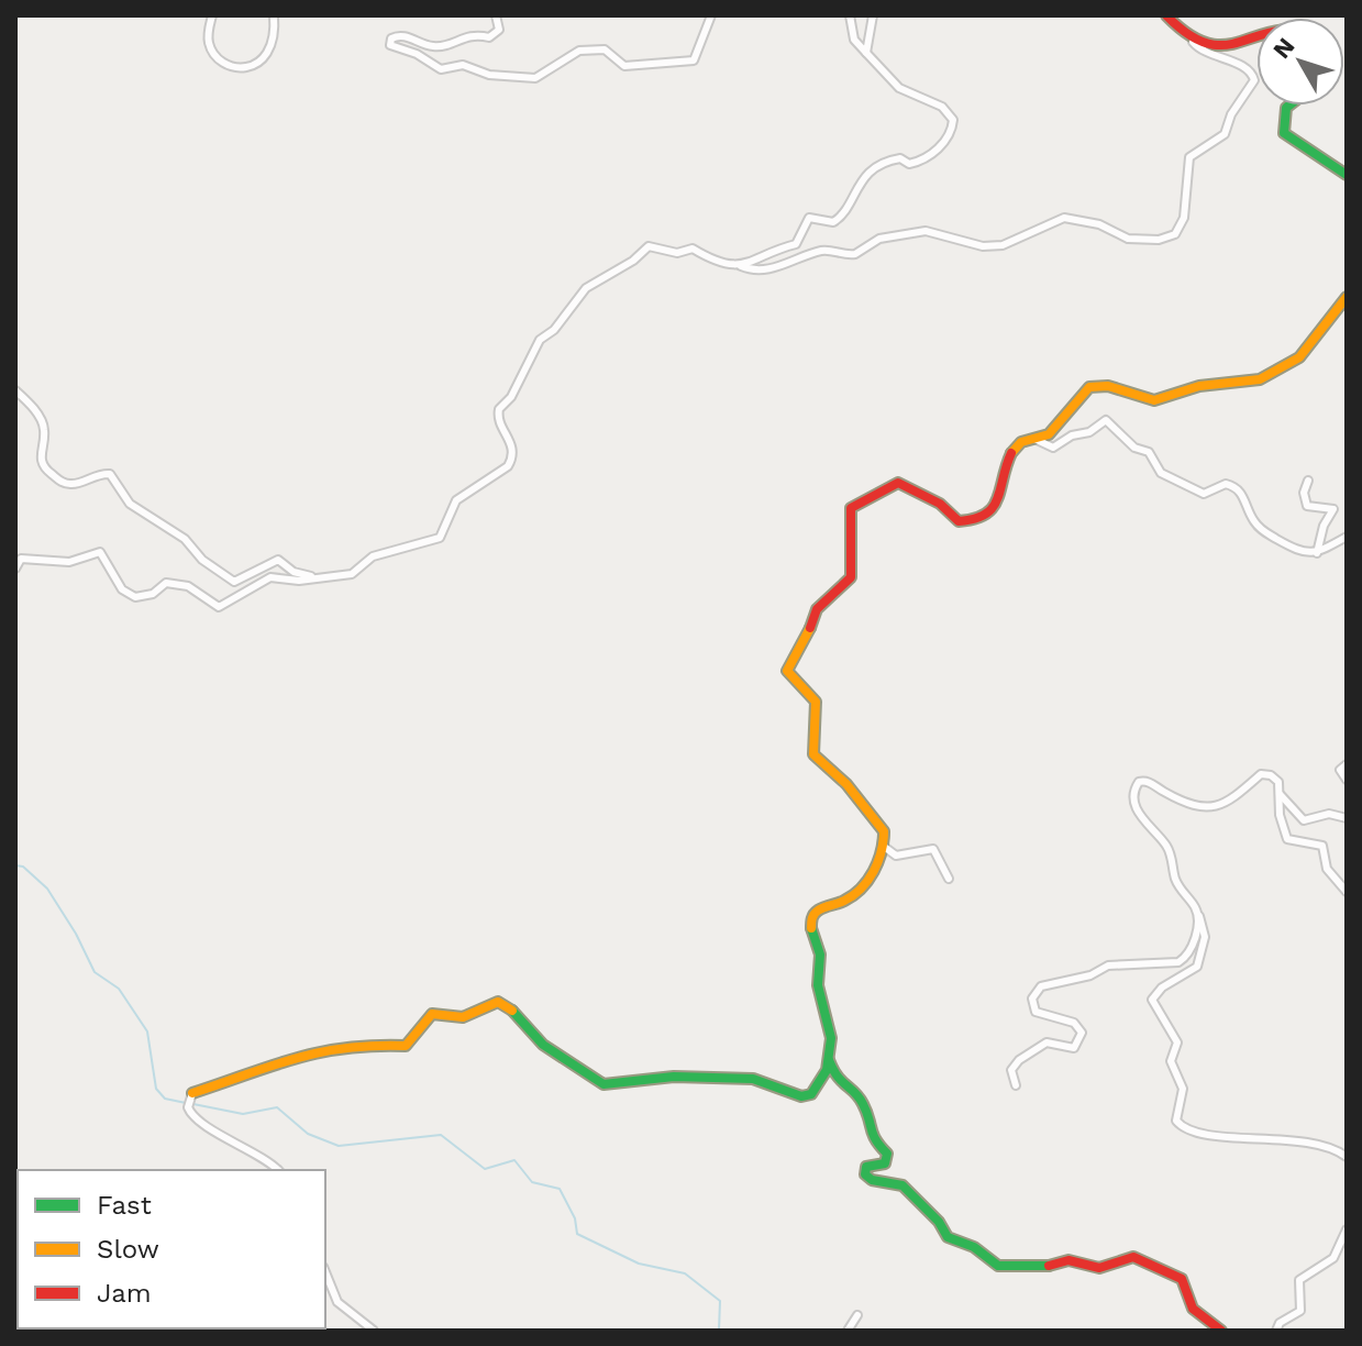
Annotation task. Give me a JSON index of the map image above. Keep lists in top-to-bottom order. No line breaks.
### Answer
{"legend":["Fast","Slow","Jam"],"north":"top left"}
